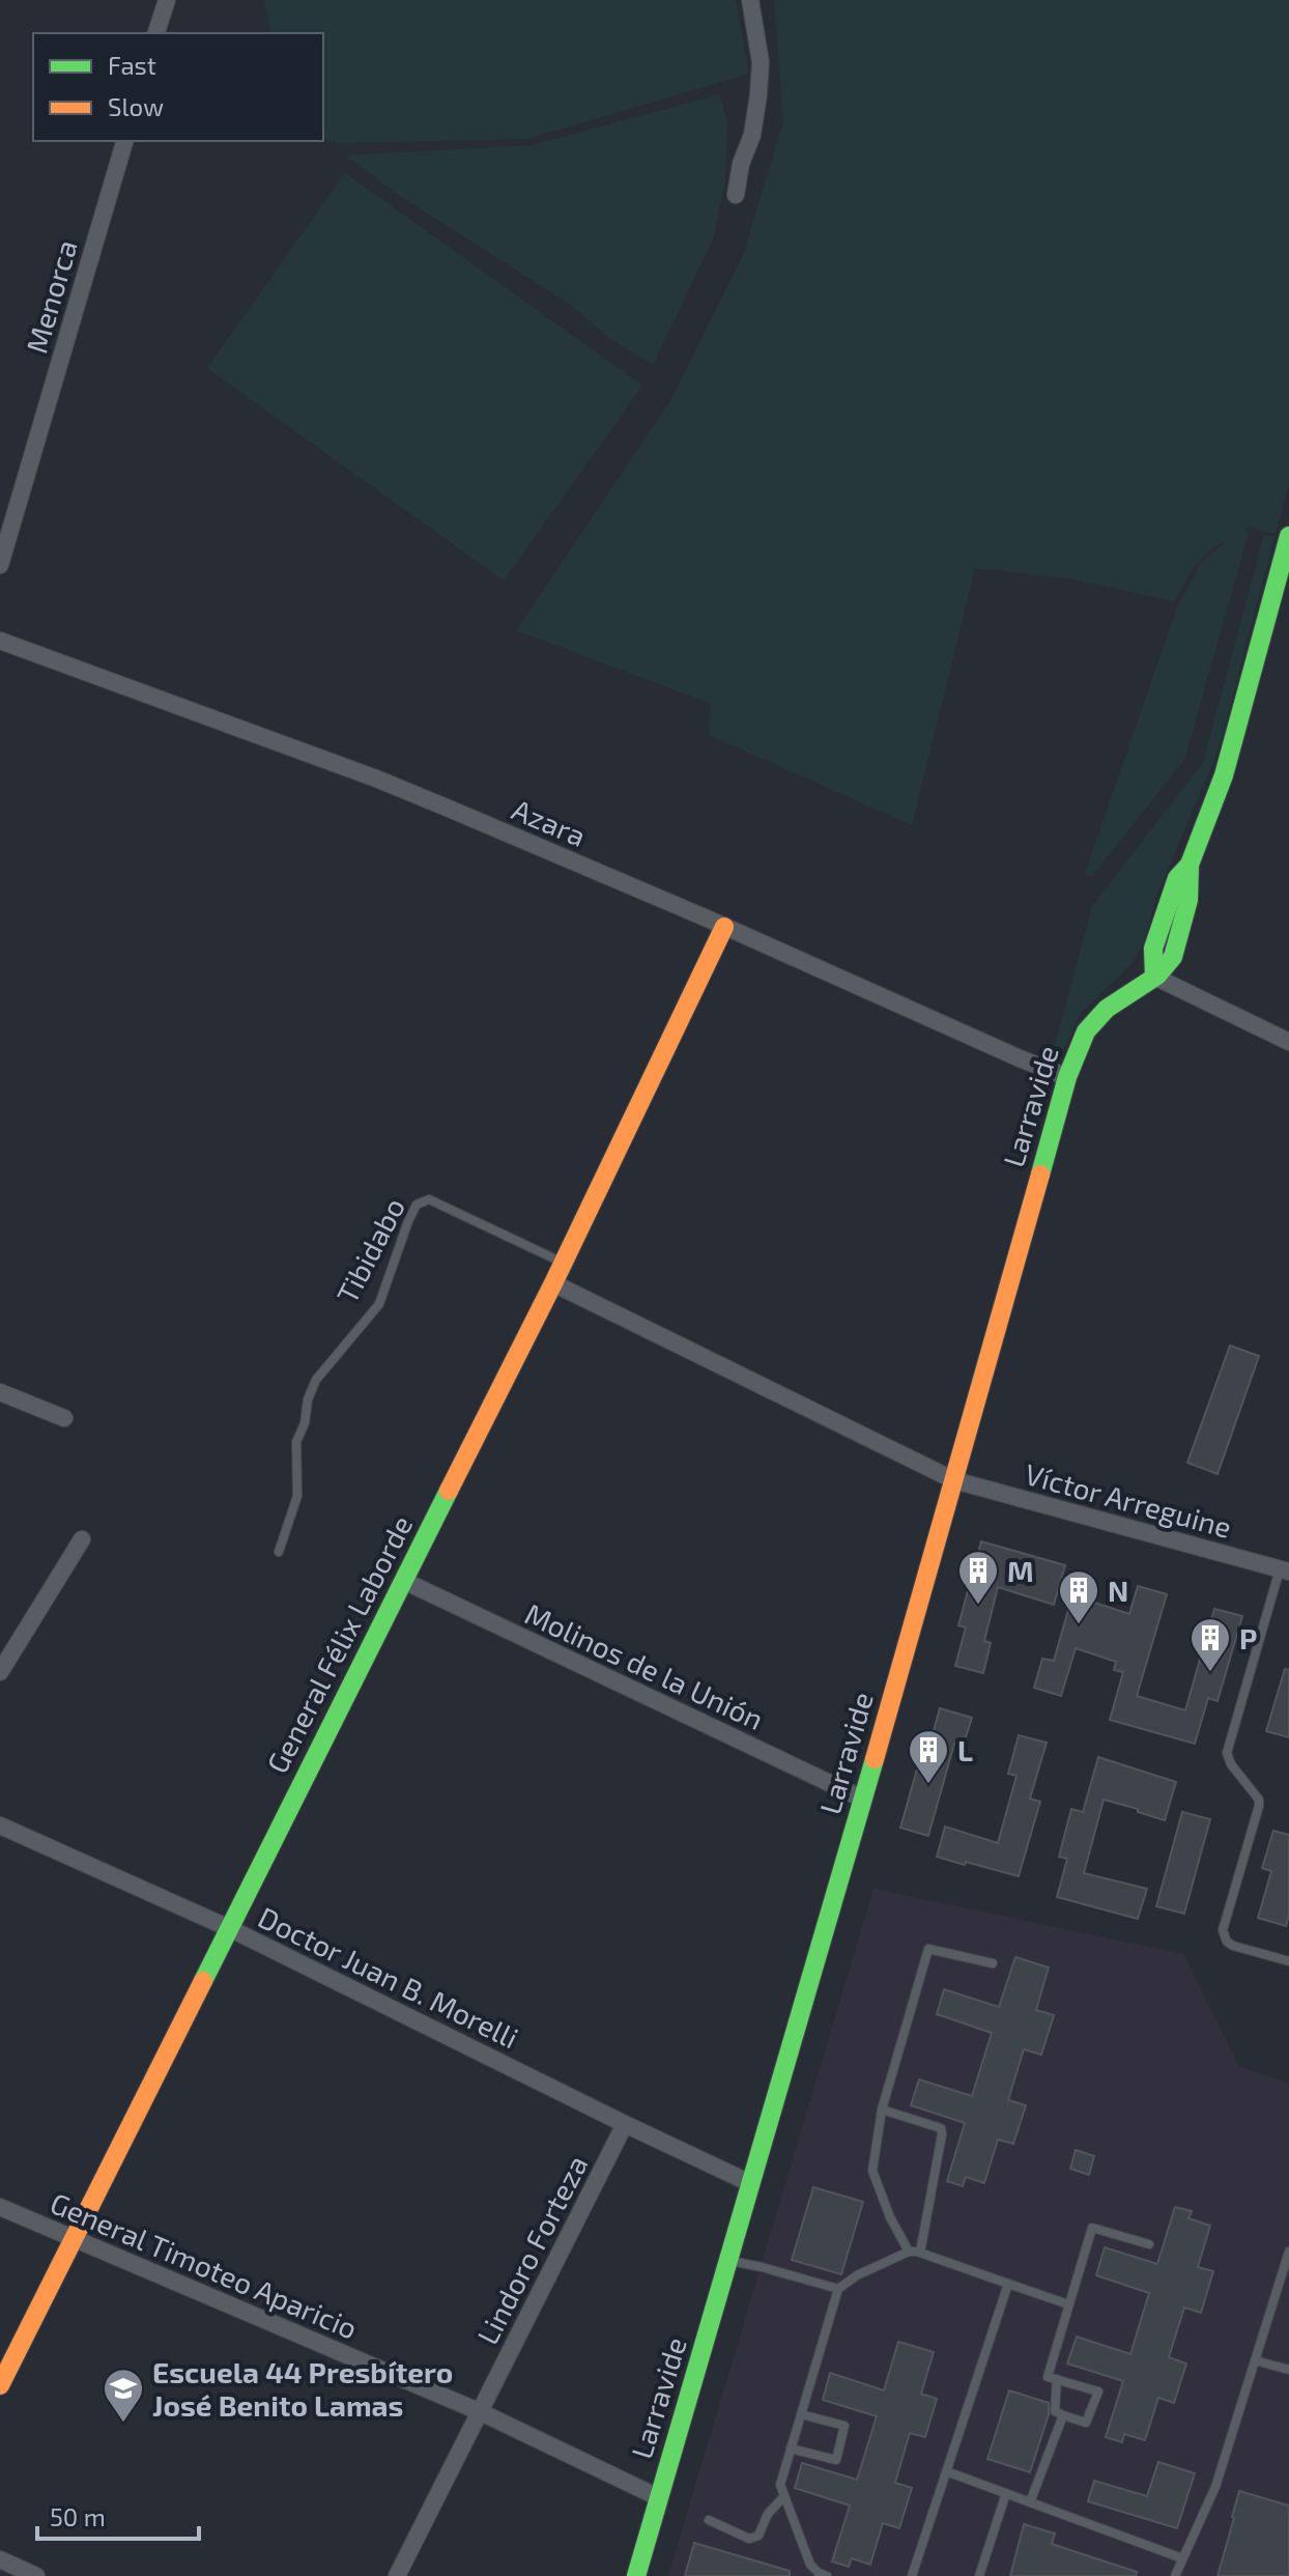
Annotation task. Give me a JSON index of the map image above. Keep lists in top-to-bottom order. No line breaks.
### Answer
{"streets":{"street":["Menorca","Azara","Larravide","Víctor Arreguine","General Félix Laborde","Molinos de la Unión","Doctor Juan B. Morelli","Lindoro Forteza","General Timoteo Aparicio"],"lane":["Tibidabo"]},"crossings":[["Azara","Larravide"],["Azara","General Félix Laborde"],["Larravide","Víctor Arreguine"],["Larravide","Molinos de la Unión"],["Larravide","Doctor Juan B. Morelli"],["Larravide","General Timoteo Aparicio"],["Tibidabo","General Félix Laborde"],["General Félix Laborde","Molinos de la Unión"],["General Félix Laborde","Doctor Juan B. Morelli"],["General Félix Laborde","General Timoteo Aparicio"],["Doctor Juan B. Morelli","Lindoro Forteza"],["Lindoro Forteza","General Timoteo Aparicio"]],"places":{"building":["M","N","P","L"],"school or university":["Escuela 44 Presbítero José Benito Lamas"]},"legend":["Fast","Slow"],"scale_bar":"50 m"}
